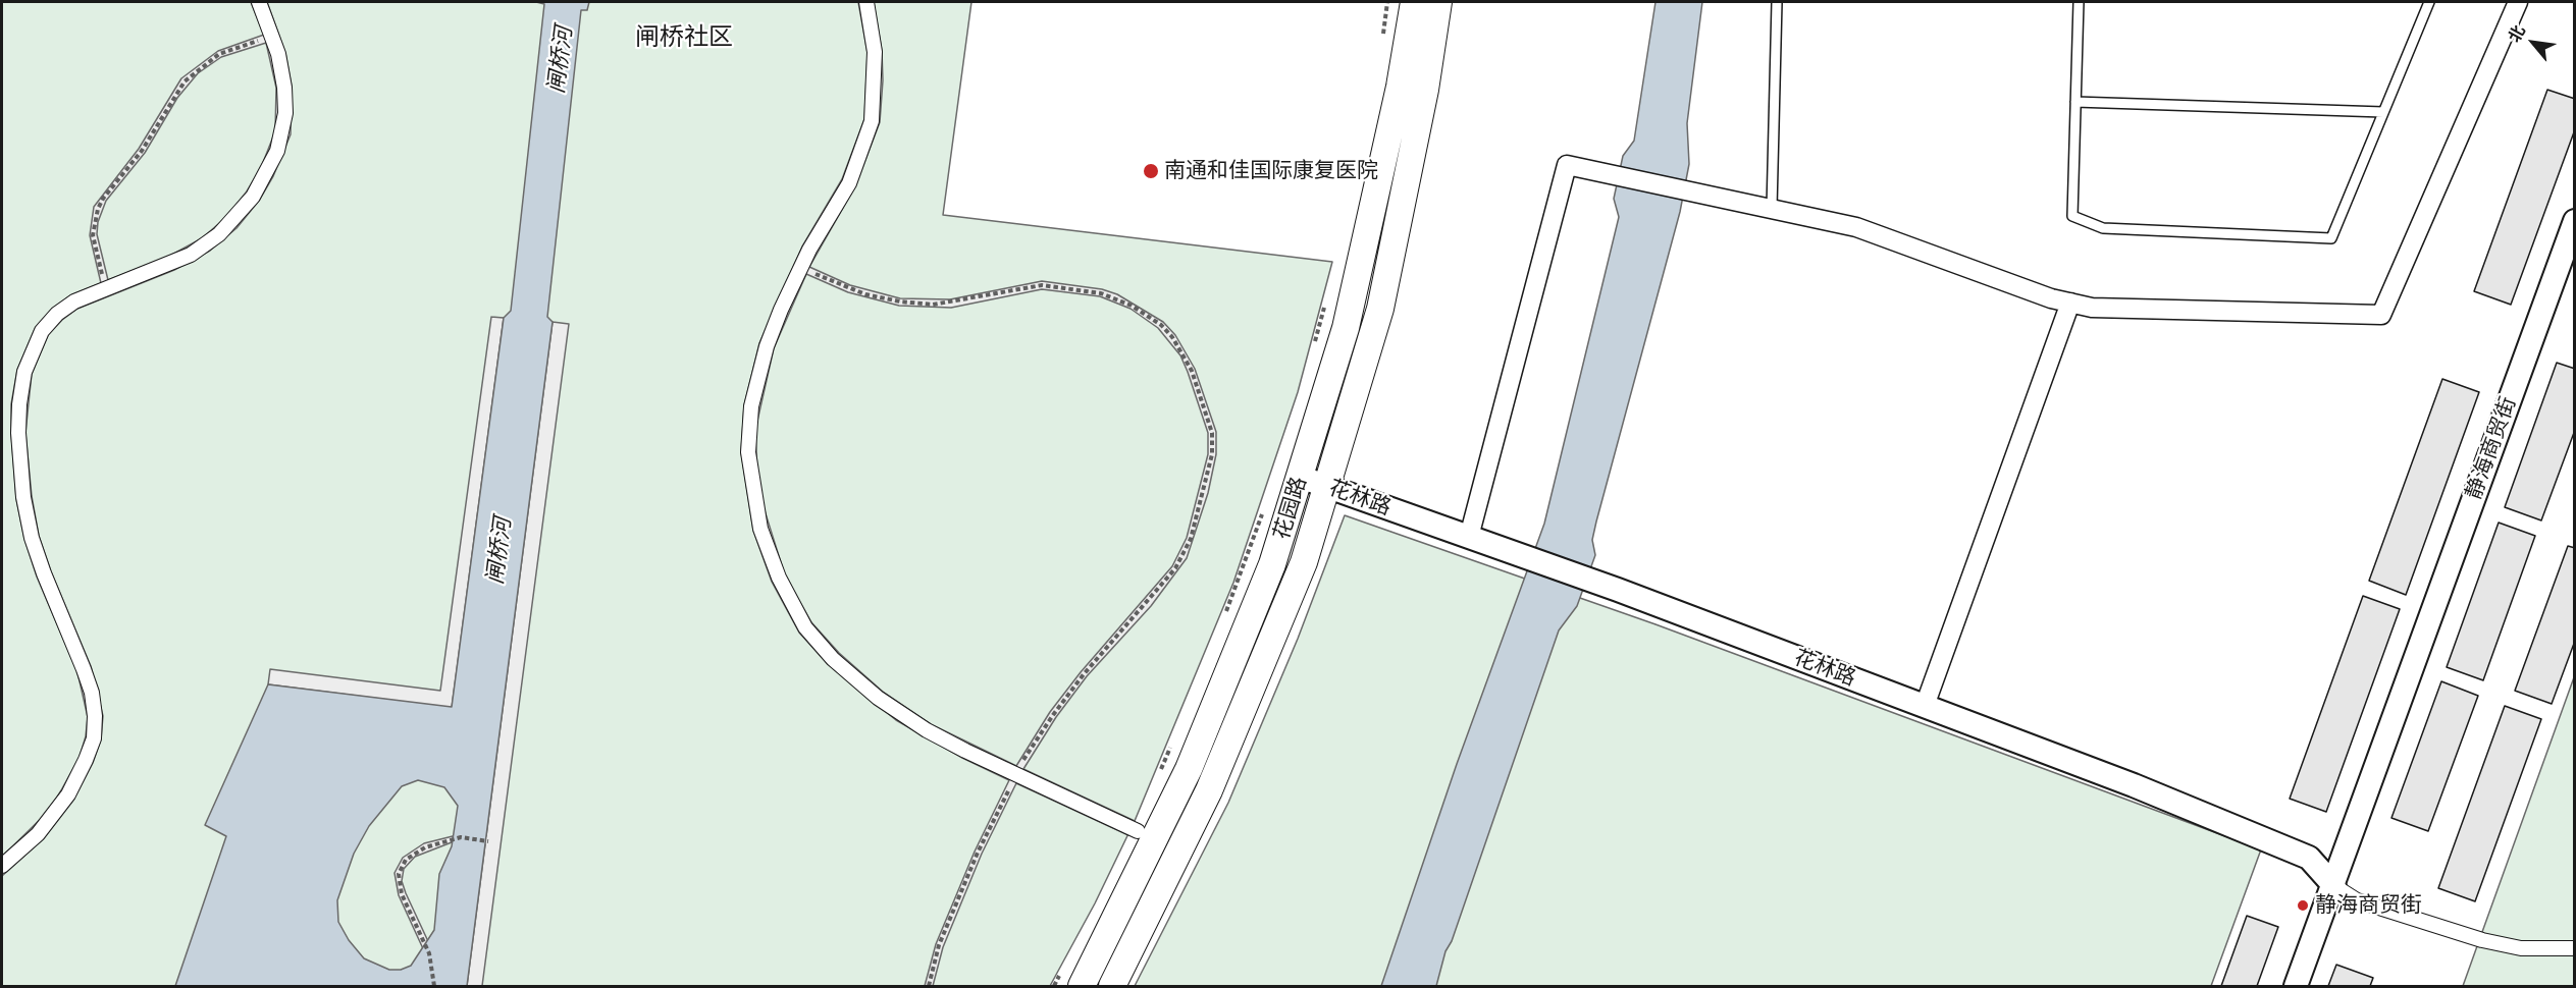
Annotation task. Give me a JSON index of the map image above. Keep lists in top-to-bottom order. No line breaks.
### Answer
{"streets":{"main road":["花园路"],"street":["静海商贸街","花林路"]},"crossings":[["静海商贸街","花林路"],["花林路","花园路"]],"districts":["闸桥社区"],"water":["闸桥河"],"places":["南通和佳国际康复医院","静海商贸街"],"north":"top left"}
